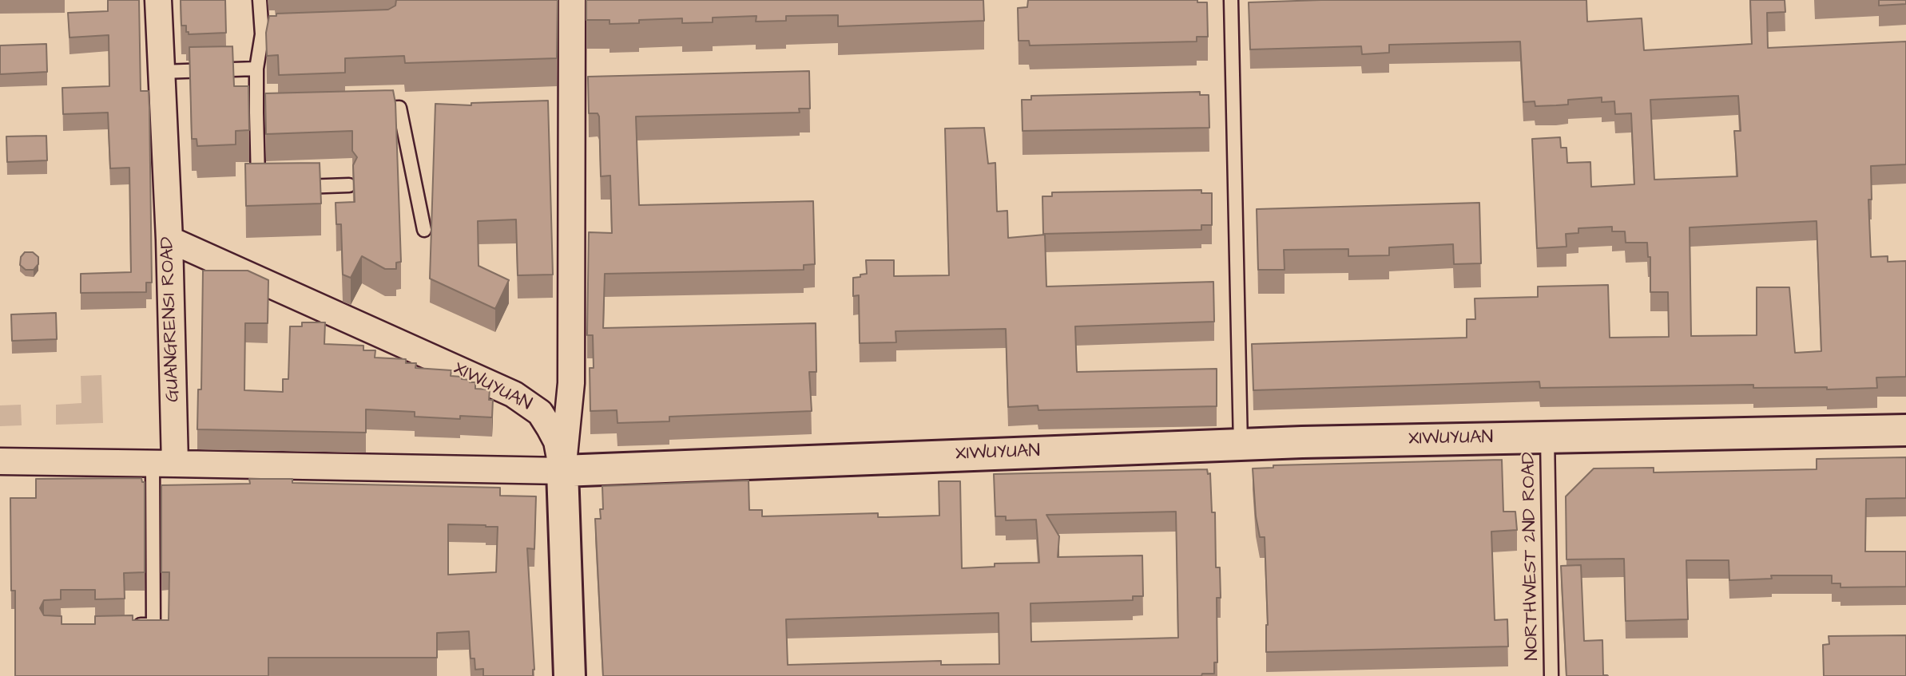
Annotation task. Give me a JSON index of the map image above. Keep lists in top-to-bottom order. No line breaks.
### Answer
{"streets":{"street":["GUANGRENSI ROAD","XIWUYUAN"],"lane":["NORTHWEST 2ND ROAD"]},"crossings":[["GUANGRENSI ROAD","XIWUYUAN"],["XIWUYUAN","NORTHWEST 2ND ROAD"]]}
